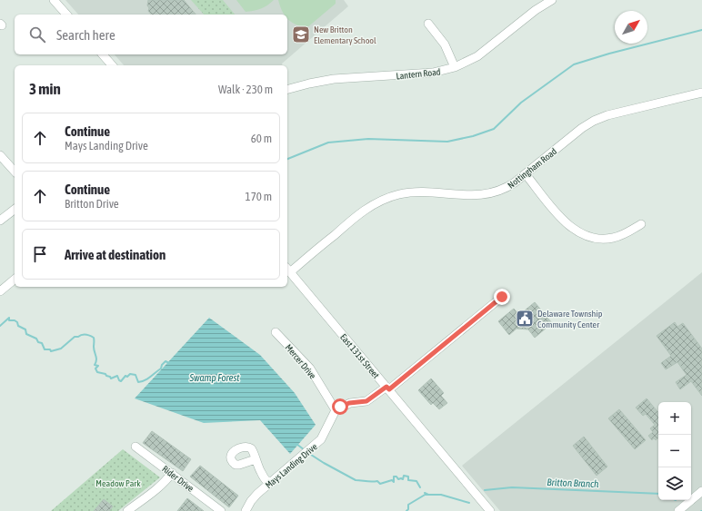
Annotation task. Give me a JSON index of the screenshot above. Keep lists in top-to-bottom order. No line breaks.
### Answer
{"streets":{"street":["Lantern Road","Nottingham Road","East 131st Street","Mercer Drive","Mays Landing Drive","Rider Drive"]},"crossings":[["Nottingham Road","East 131st Street"],["Mercer Drive","Mays Landing Drive"]],"water":["Swamp Forest","Britton Branch"],"parks":["Meadow Park"],"places":{"school or university":["New Britton Elementary School"],"public building":["Delaware Township Community Center"]},"north":"top right","page":{"search":"Search here","heading":["3 min","Walk · 230 m"],"list":[["Continue","Mays Landing Drive","60 m"],["Continue","Britton Drive","170 m"],"Arrive at destination"],"map_buttons":["+","−"]}}
